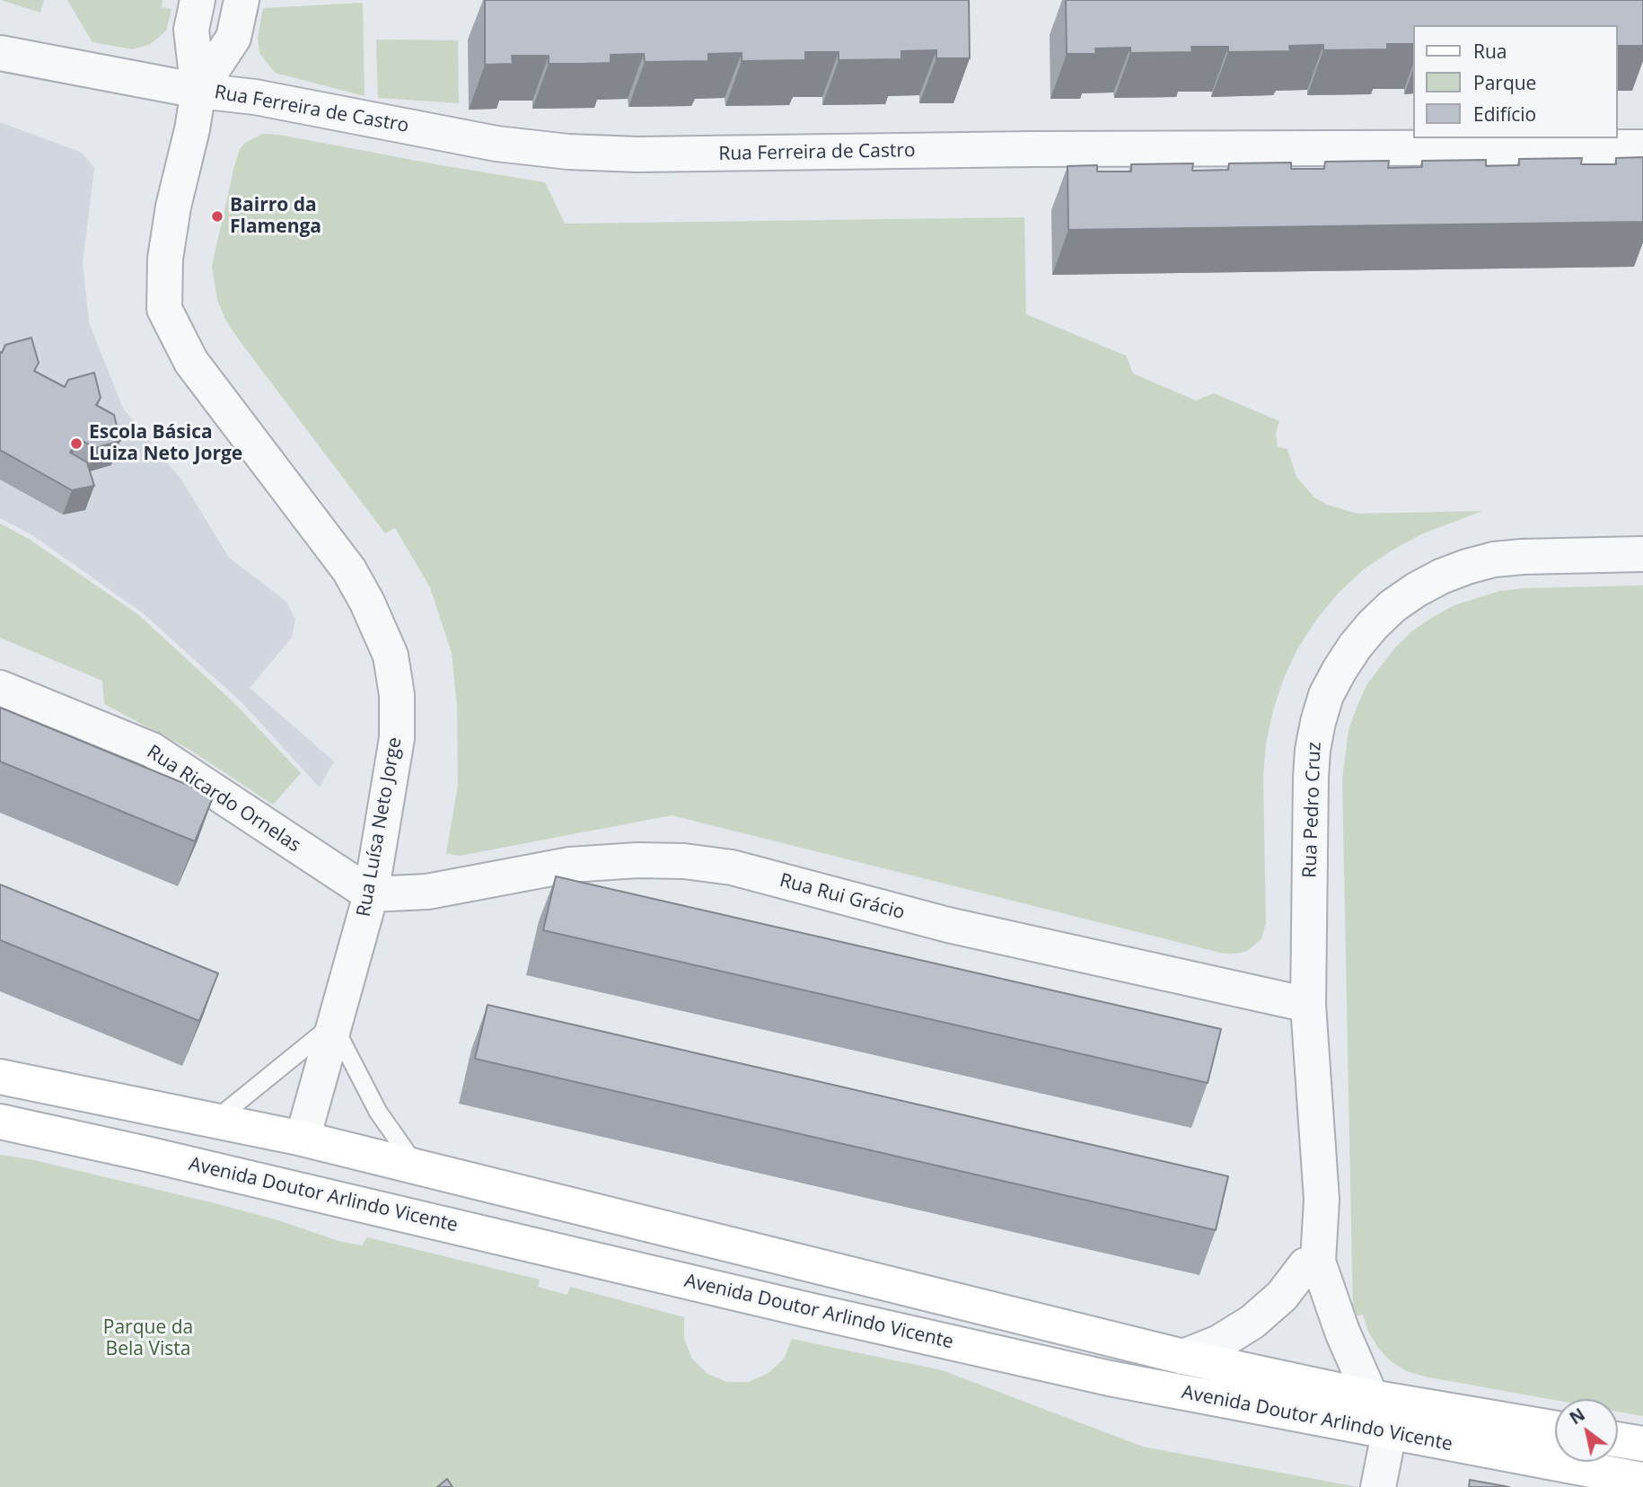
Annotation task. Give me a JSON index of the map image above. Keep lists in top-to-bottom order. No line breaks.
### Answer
{"streets":{"street":["Rua Ferreira de Castro","Rua Ricardo Ornelas","Rua Pedro Cruz","Rua Luísa Neto Jorge","Rua Rui Grácio","Avenida Doutor Arlindo Vicente"]},"crossings":[["Rua Ferreira de Castro","Rua Luísa Neto Jorge"],["Rua Ricardo Ornelas","Rua Luísa Neto Jorge"],["Rua Ricardo Ornelas","Rua Rui Grácio"],["Rua Pedro Cruz","Rua Rui Grácio"],["Rua Pedro Cruz","Avenida Doutor Arlindo Vicente"],["Rua Luísa Neto Jorge","Rua Rui Grácio"],["Rua Luísa Neto Jorge","Avenida Doutor Arlindo Vicente"]],"parks":["Parque da Bela Vista"],"places":["Bairro da Flamenga","Escola Básica Luiza Neto Jorge"],"legend":["Rua","Parque","Edifício"],"north":"top left"}
